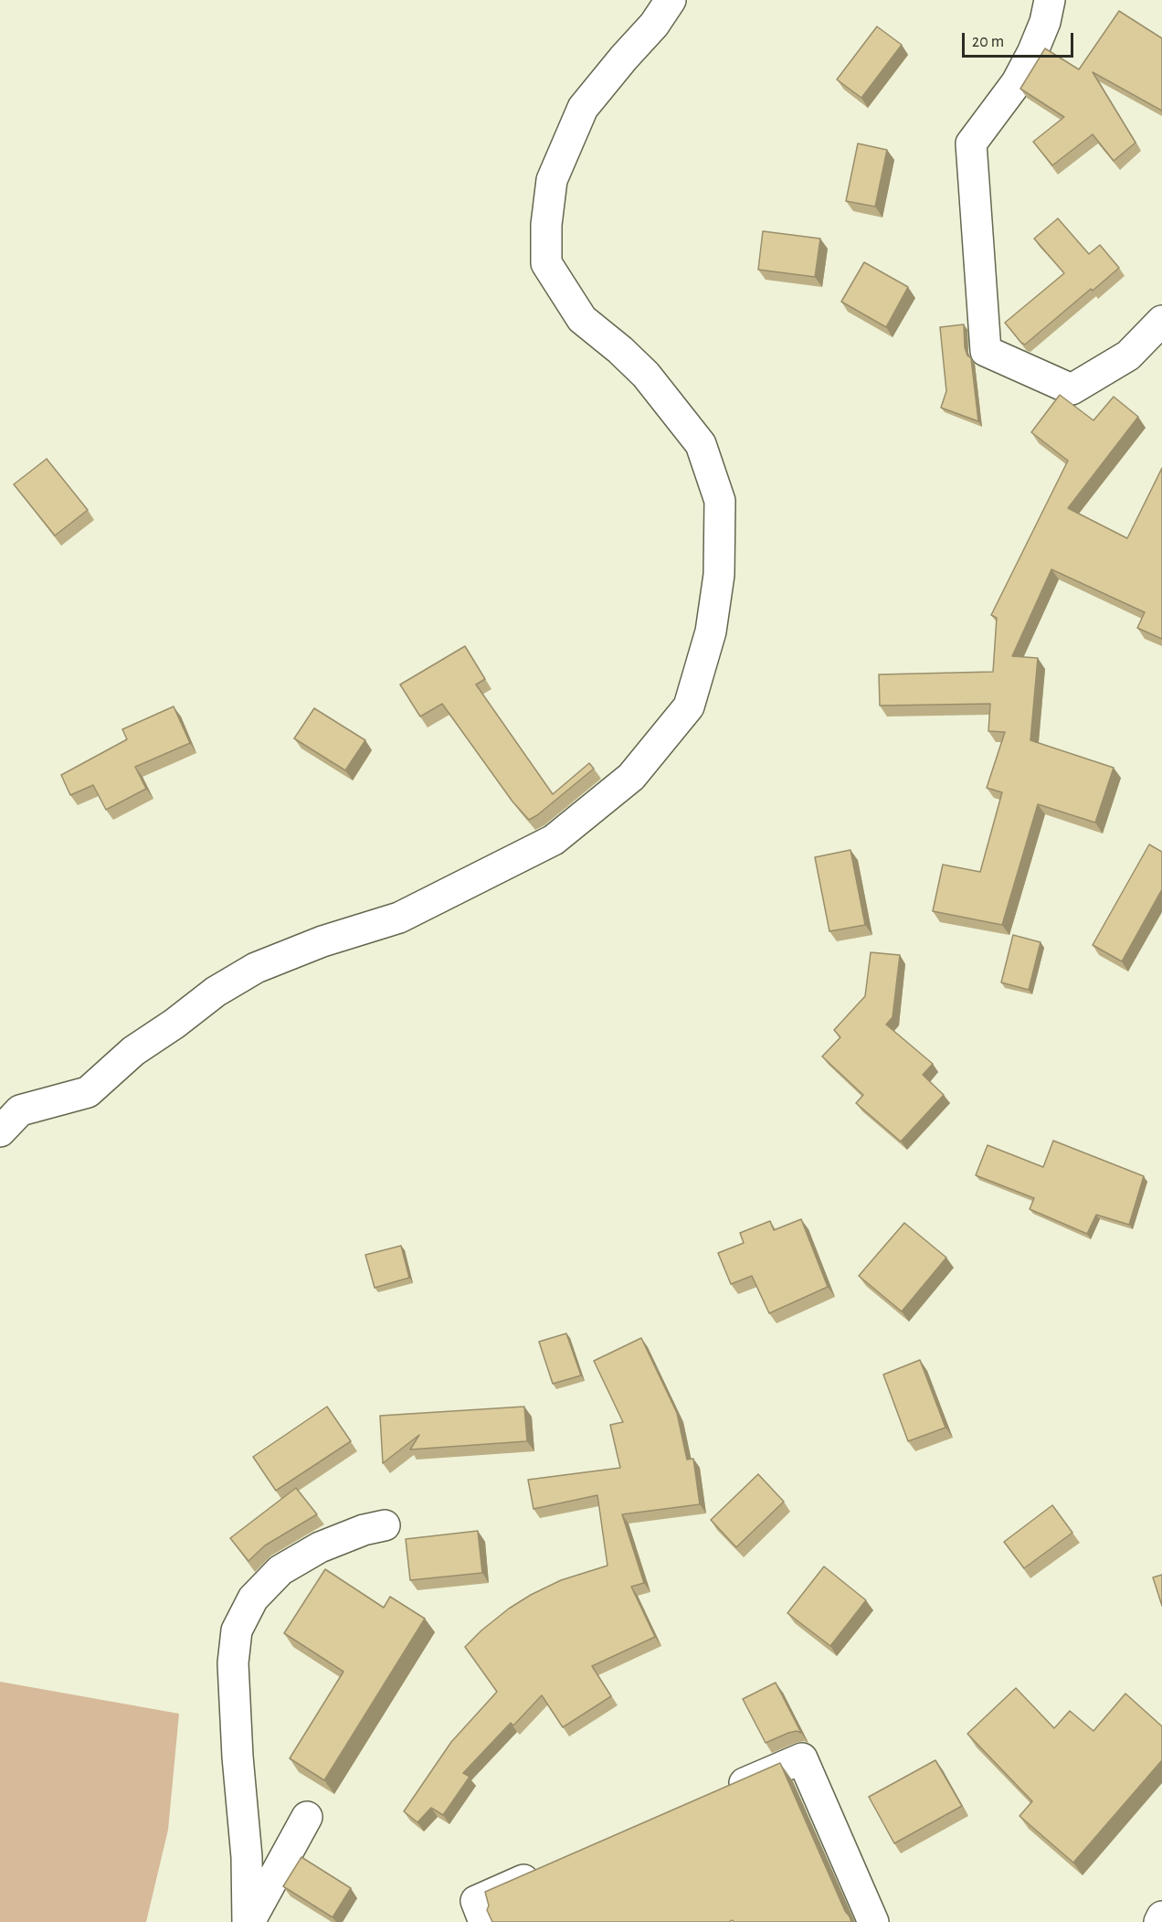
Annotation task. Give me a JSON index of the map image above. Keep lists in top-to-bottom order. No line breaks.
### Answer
{"scale_bar":"20 m"}
